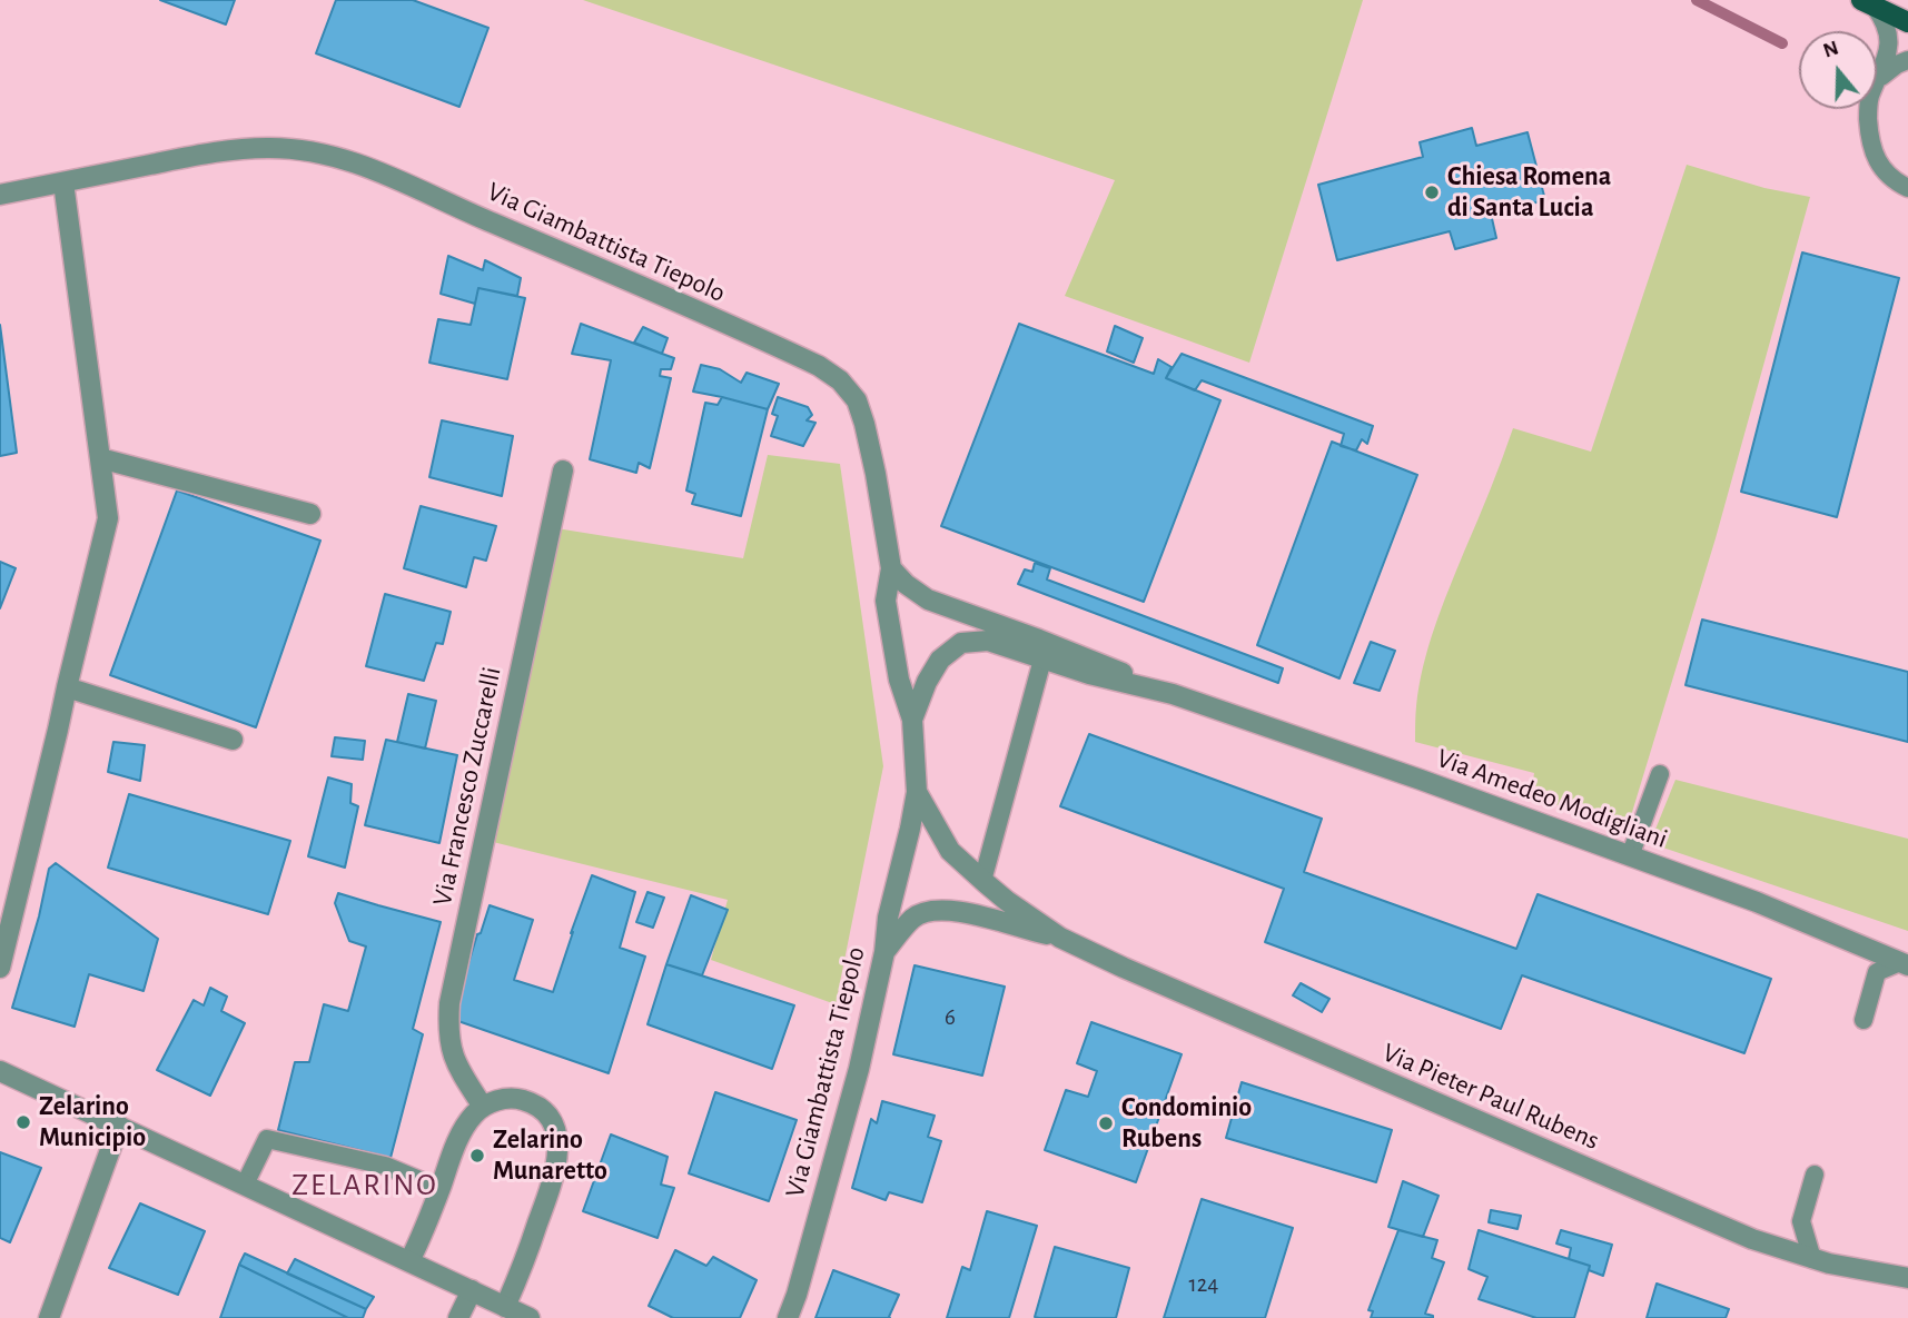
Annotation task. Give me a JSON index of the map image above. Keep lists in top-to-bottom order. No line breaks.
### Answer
{"streets":{"street":["Via Giambattista Tiepolo","Via Francesco Zuccarelli","Via Amedeo Modigliani","Via Pieter Paul Rubens"]},"crossings":[["Via Giambattista Tiepolo","Via Amedeo Modigliani"],["Via Giambattista Tiepolo","Via Pieter Paul Rubens"]],"districts":["ZELARINO"],"places":["Chiesa Romena di Santa Lucia","Zelarino Municipio","Condominio Rubens","Zelarino Munaretto"],"house_numbers":["6","124"],"north":"top"}
